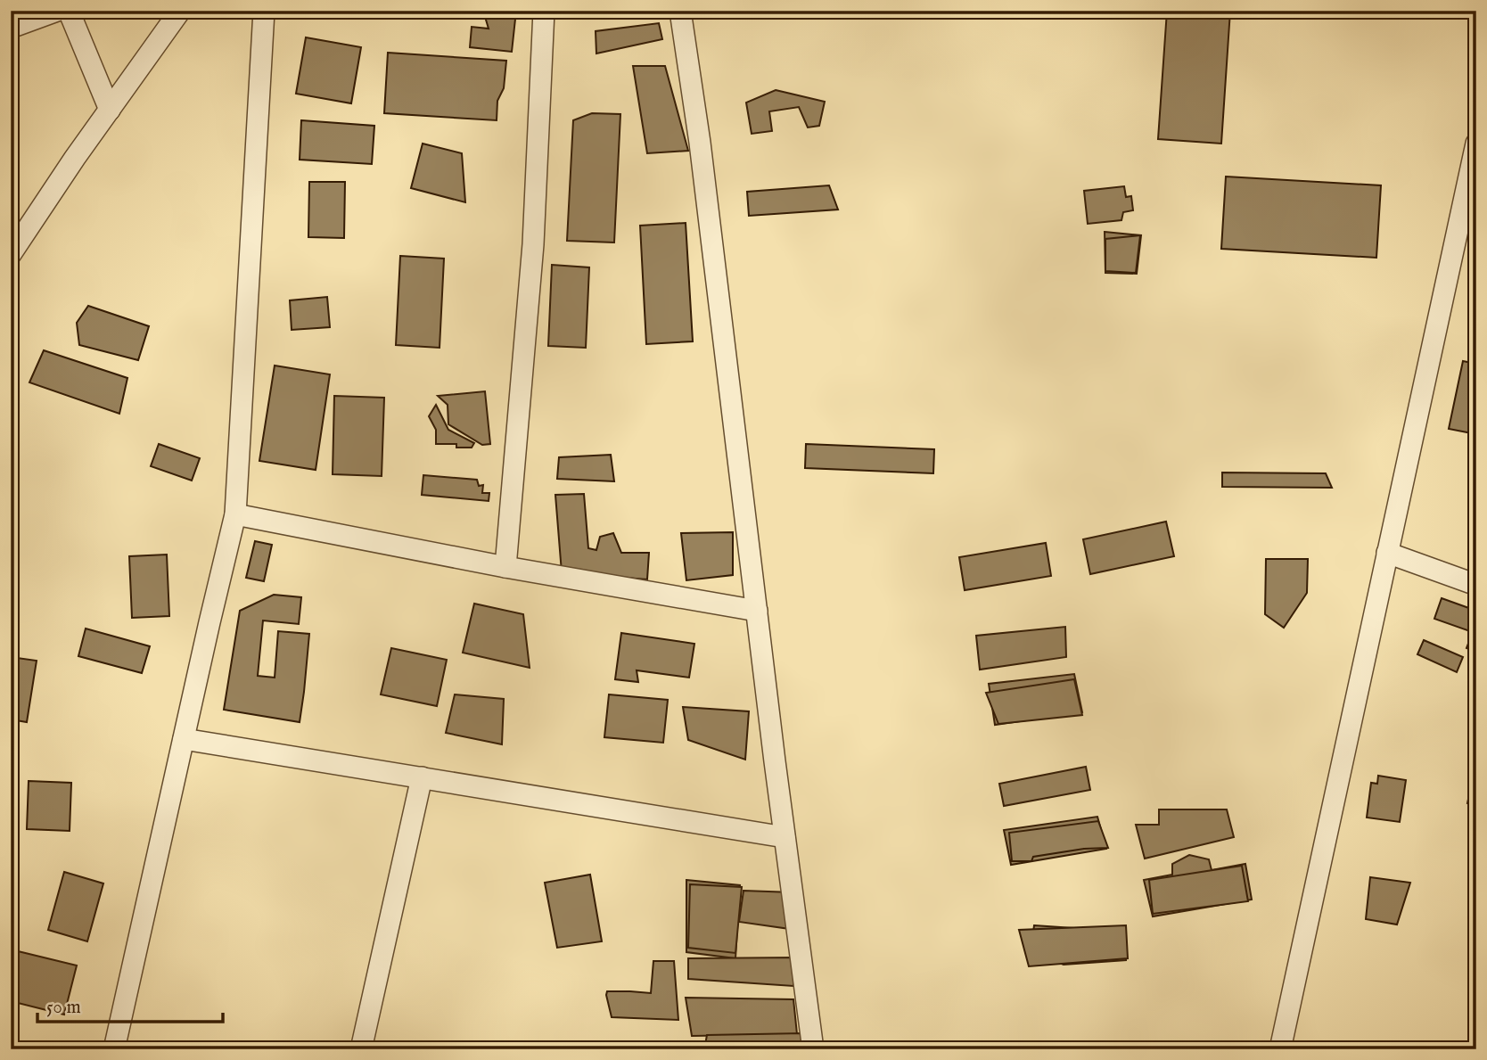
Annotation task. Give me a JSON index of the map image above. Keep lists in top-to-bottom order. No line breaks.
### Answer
{"scale_bar":"50 m"}
